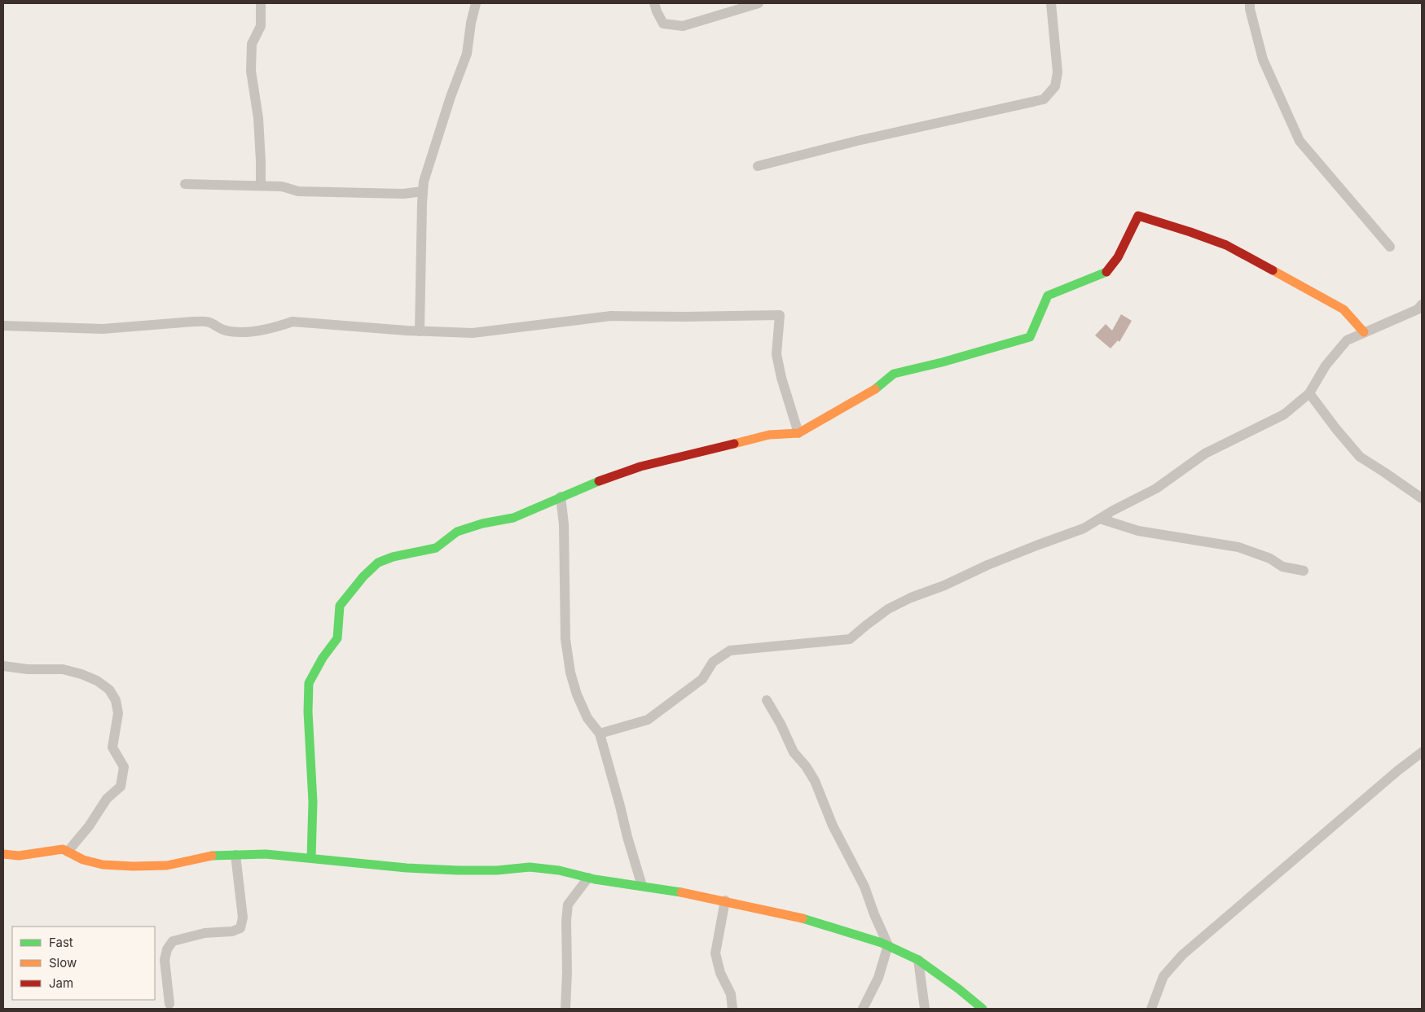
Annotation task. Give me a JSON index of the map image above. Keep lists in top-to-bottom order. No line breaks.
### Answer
{"legend":["Fast","Slow","Jam"]}
